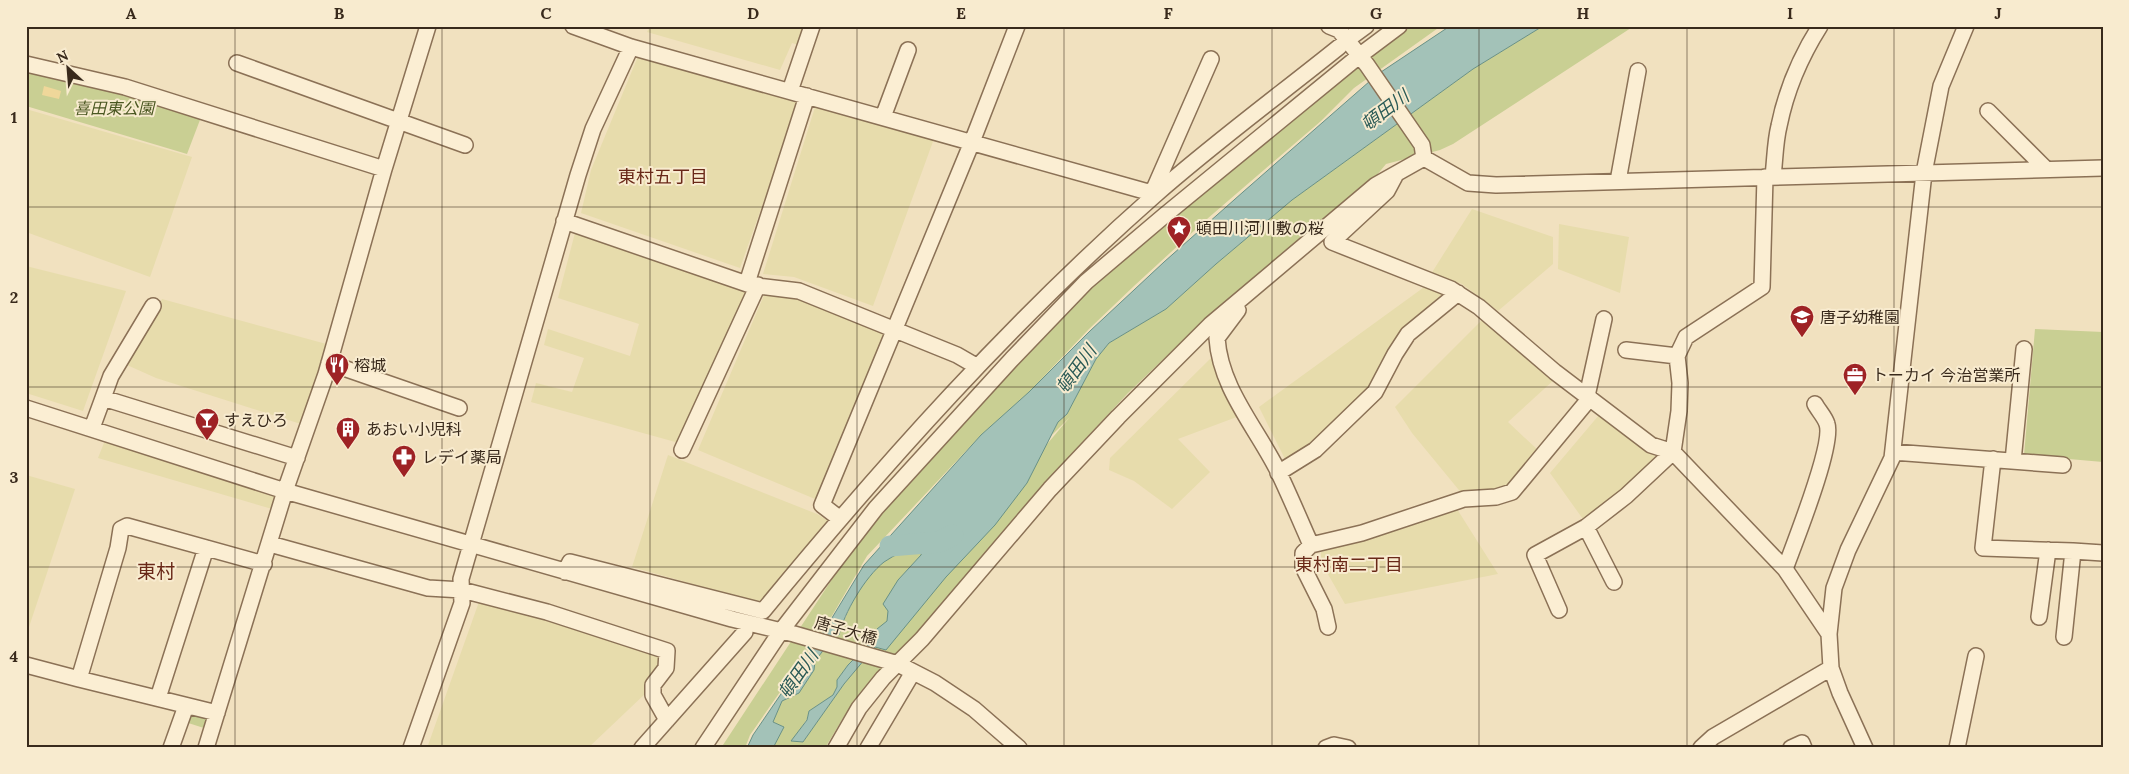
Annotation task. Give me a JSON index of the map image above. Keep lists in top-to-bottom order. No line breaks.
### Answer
{"streets":{"street":["唐子大橋"]},"districts":["東村五丁目","東村南二丁目","東村"],"water":["頓田川"],"parks":["喜田東公園"],"places":{"place":["頓田川河川敷の桜"],"school or university":["唐子幼稚園"],"restaurant":["榕城"],"office":["トーカイ 今治営業所"],"bar":["すえひろ"],"building":["あおい小児科"],"pharmacy":["レデイ薬局"]},"north":"top left","grid":{"columns":["A","B","C","D","E","F","G","H","I","J"],"rows":["1","2","3","4"]}}
